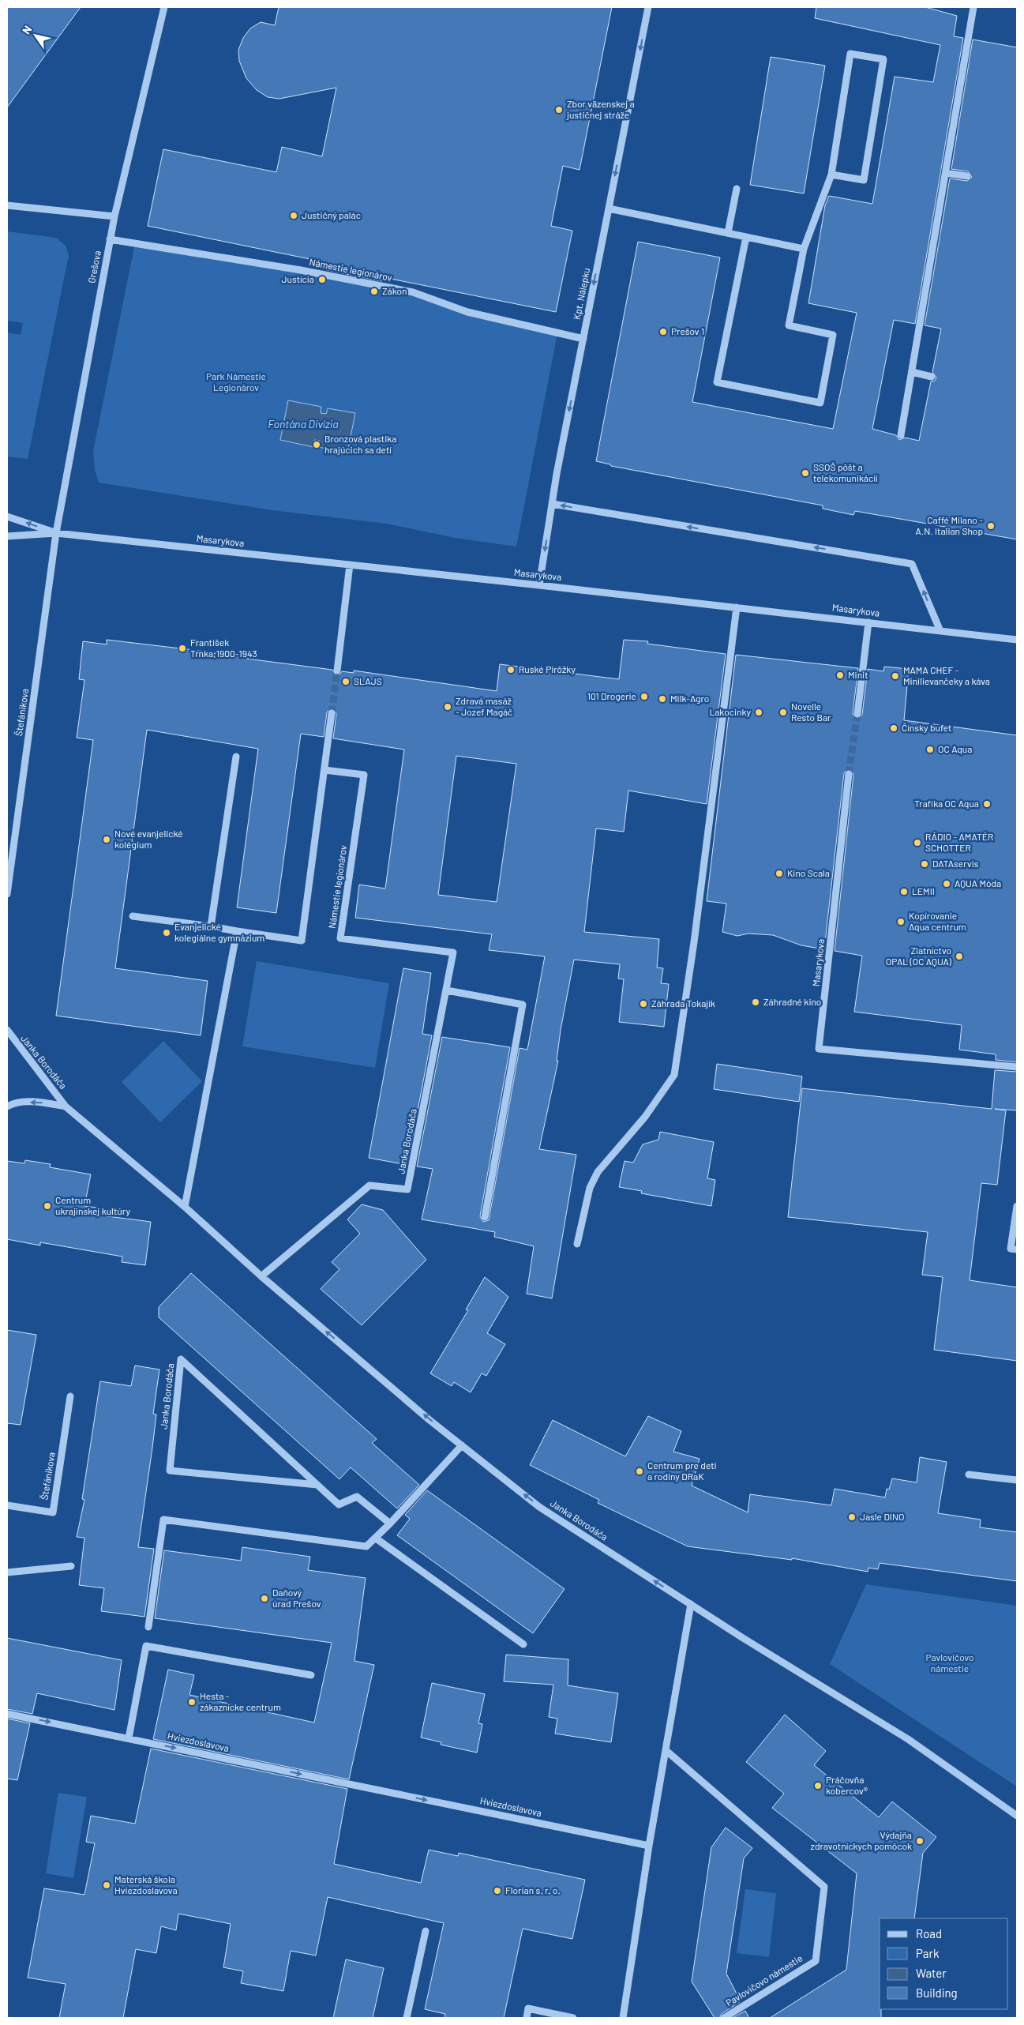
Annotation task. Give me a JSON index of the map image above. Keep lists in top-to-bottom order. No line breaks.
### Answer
{"streets":{"street":["Grešova","Námestie legionárov","Kpt. Nálepku","Masarykova","Štefánikova","Janka Borodáča","Hviezdoslavova","Pavlovičovo námestie"]},"crossings":[["Grešova","Námestie legionárov"],["Grešova","Masarykova"],["Grešova","Štefánikova"],["Námestie legionárov","Kpt. Nálepku"],["Námestie legionárov","Janka Borodáča"],["Kpt. Nálepku","Masarykova"],["Masarykova","Štefánikova"]],"one_way":["Kpt. Nálepku","Hviezdoslavova"],"water":["Fontána Divízia"],"parks":["Park Námestie Legionárov","Pavlovičovo námestie"],"places":["Zbor väzenskej a justičnej stráže","Justičný palác","Justícia","Zákon","Prešov 1","Bronzová plastika hrajúcich sa detí","SSOŠ pôšt a telekomunikácií","Caffé Milano - A.N. Italian Shop","František Trnka;1900-1943","Ruské Pirôžky","Minit","MAMA CHEF - Minilievančeky a káva","SLAJS","101 Drogerie","Milk-Agro","Zdravá masáž - Jozef Magáč","Lakocinky","Novelle Resto Bar","Čínsky bufet","OC Aqua","Trafika OC Aqua","Nové evanjelické kolégium","RÁDIO - AMATÉR SCHOTTER","DATAservis","Kino Scala","AQUA Móda","LEMII","Kopírovanie Aqua centrum","Evanjelické kolegiálne gymnázium","Zlatníctvo OPAL (OC AQUA)","Záhradné kino","Záhrada Tokajík","Centrum ukrajinskej kultúry","Centrum pre deti a rodiny DRaK","Jasle DINO","Daňový úrad Prešov","Hesta - zákaznícke centrum","Práčovňa kobercov®","Výdajňa zdravotníckych pomôcok","Materská škola Hviezdoslavova","Florian s. r. o."],"legend":["Road","Park","Water","Building"],"north":"top left"}
